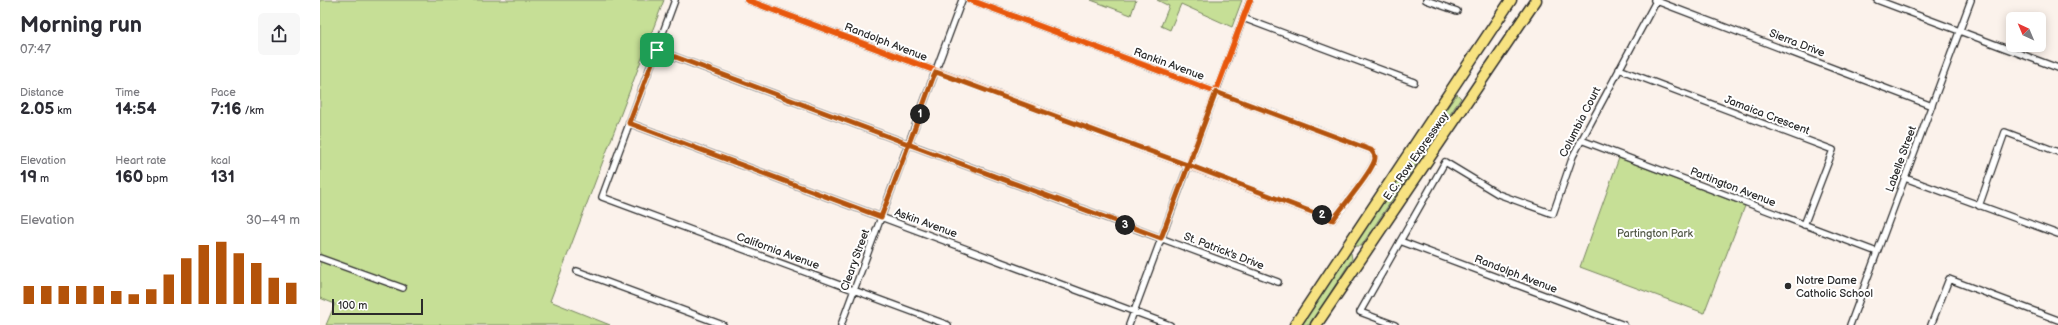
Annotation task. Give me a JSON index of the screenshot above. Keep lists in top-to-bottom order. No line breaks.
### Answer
{"streets":{"highway":["E.C. Row Expressway"],"street":["Randolph Avenue","Sierra Drive","Rankin Avenue","Jamaica Crescent","Columbia Court","Labelle Street","Partington Avenue","Askin Avenue","California Avenue","St. Patrick's Drive","Cleary Street"]},"crossings":[["Randolph Avenue","Rankin Avenue"],["Randolph Avenue","Columbia Court"],["Randolph Avenue","Cleary Street"],["Sierra Drive","Columbia Court"],["Sierra Drive","Labelle Street"],["Jamaica Crescent","Columbia Court"],["Jamaica Crescent","Partington Avenue"],["Columbia Court","Partington Avenue"],["Labelle Street","Partington Avenue"],["Askin Avenue","California Avenue"],["Askin Avenue","Cleary Street"],["California Avenue","Cleary Street"],["St. Patrick's Drive","Cleary Street"]],"parks":["Partington Park"],"places":["Notre Dame Catholic School"],"scale_bar":"100 m","north":"top left","page":{"heading":["Morning run","07:47"],"stats":[["Distance","2.05 km"],["Time","14:54"],["Pace","7:16 /km"],["Elevation","19 m"],["Heart rate","160 bpm"],["kcal","131"]],"pins":["1","2","3"],"chart":["Elevation","30–49 m"],"scale":"100 m"}}
